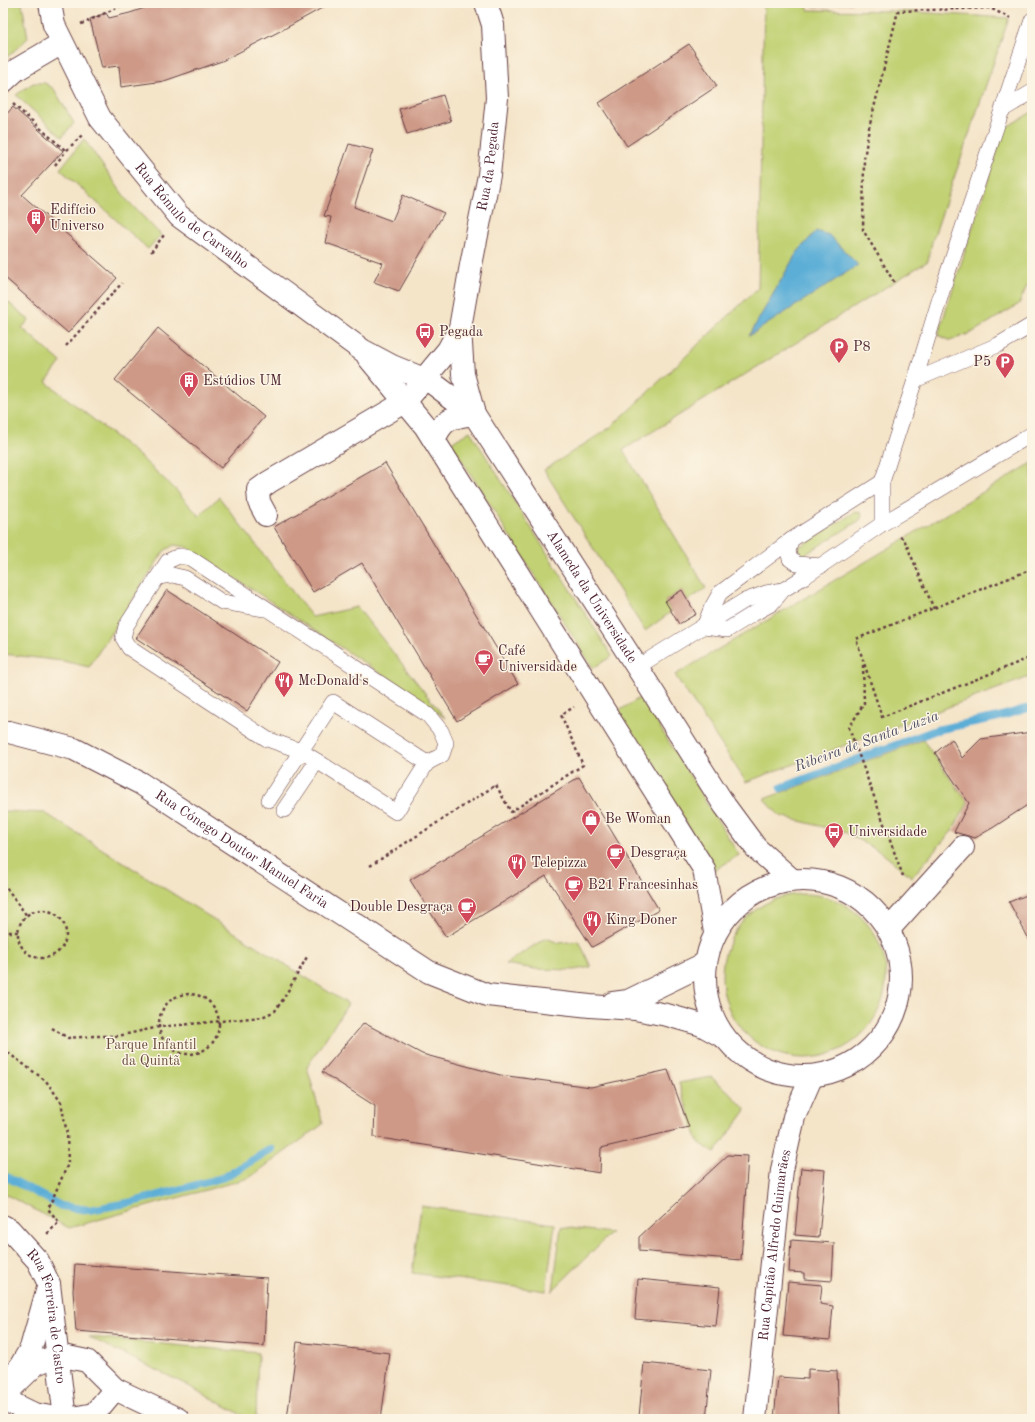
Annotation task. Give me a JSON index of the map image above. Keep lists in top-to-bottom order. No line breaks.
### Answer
{"streets":{"street":["Rua da Pegada","Rua Rómulo de Carvalho","Alameda da Universidade","Rua Cónego Doutor Manuel Faria","Rua Capitão Alfredo Guimarães","Rua Ferreira de Castro"]},"crossings":[["Rua Rómulo de Carvalho","Alameda da Universidade"]],"water":["Ribeira de Santa Luzia"],"parks":["Parque Infantil da Quintã"],"places":{"building":["Edifício Universo","Estúdios UM"],"bus stop":["Pegada","Universidade"],"parking":["P8","P5"],"cafe":["Café Universidade","Desgraça","B21 Francesinhas","Double Desgraça"],"restaurant":["McDonald's","Telepizza","King Doner"],"shop":["Be Woman"]}}
